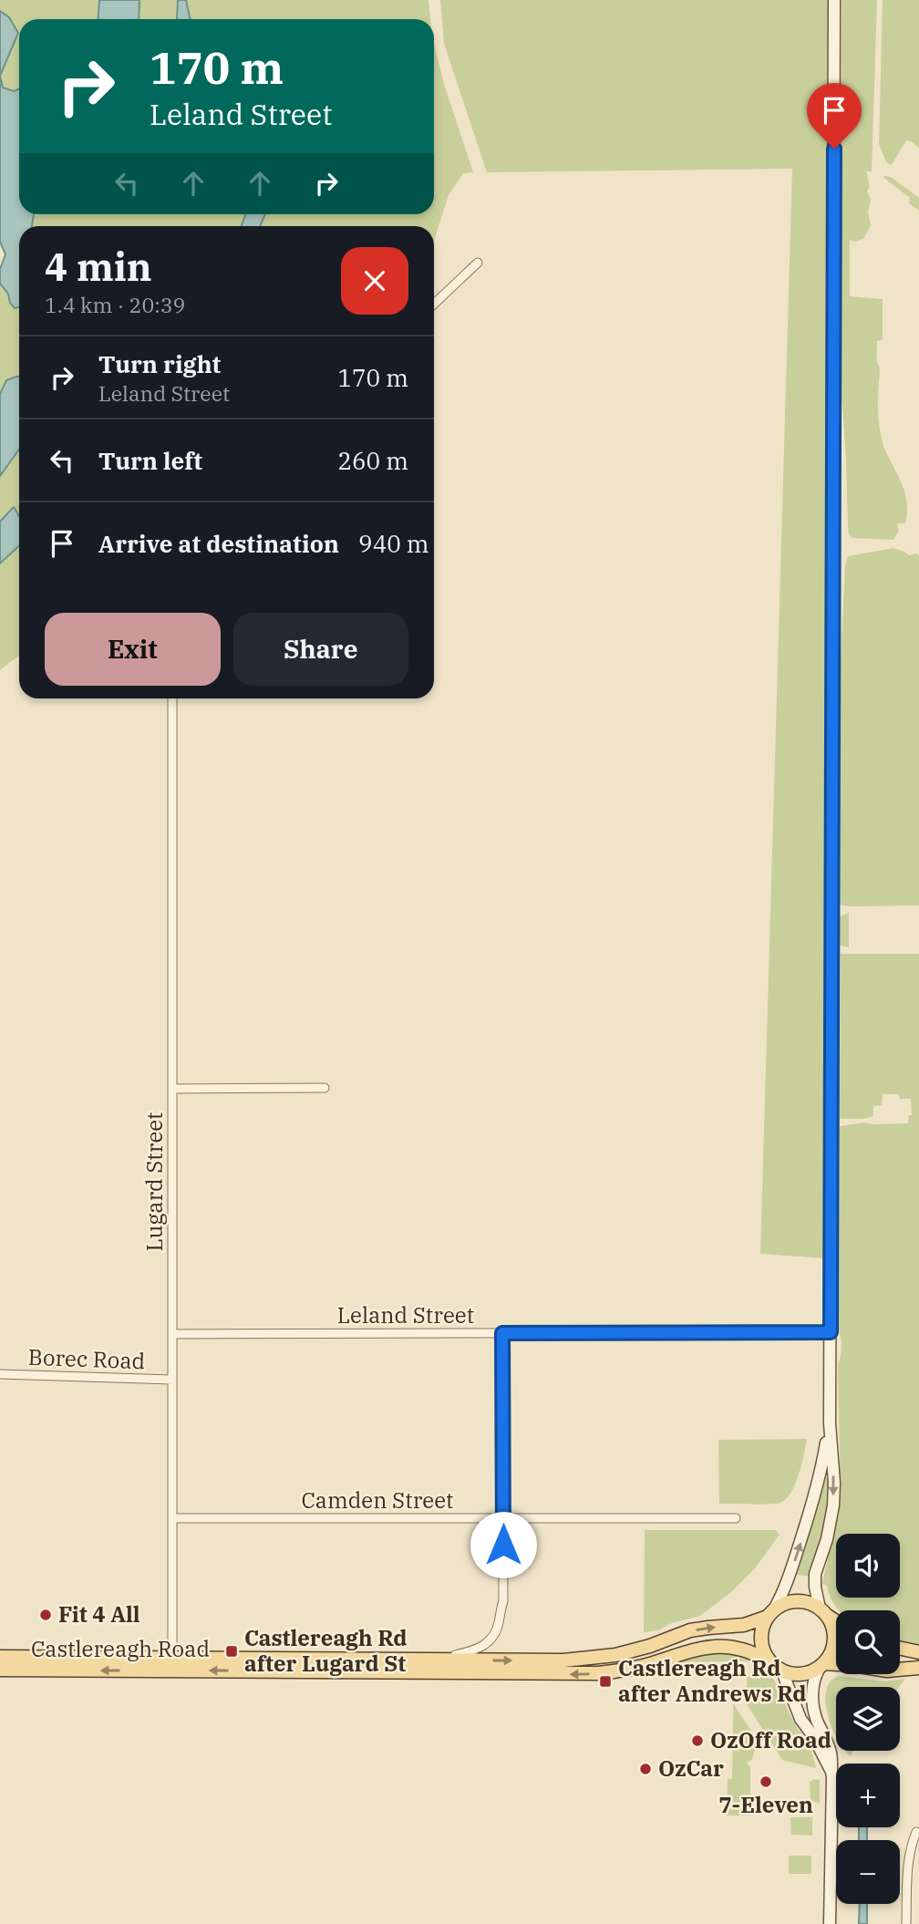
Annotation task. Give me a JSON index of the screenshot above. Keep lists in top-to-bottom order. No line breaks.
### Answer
{"streets":{"main road":["Castlereagh Road"],"street":["Lugard Street","Leland Street","Borec Road","Camden Street"]},"crossings":[["Lugard Street","Leland Street"],["Lugard Street","Borec Road"],["Lugard Street","Camden Street"],["Lugard Street","Castlereagh Road"]],"places":{"other":["Fit 4 All","OzOff Road","OzCar","7-Eleven"],"transit":["Castlereagh Rd after Lugard St","Castlereagh Rd after Andrews Rd"]},"page":{"turn":["170 m","Leland Street"],"heading":["4 min","1.4 km · 20:39"],"list":[{"name":"Turn right","note":"Leland Street","value":"170 m"},{"name":"Turn left","value":"260 m"},{"name":"Arrive at destination","value":"940 m"}],"buttons":["Exit","Share"],"map_buttons":["+","−"]}}
